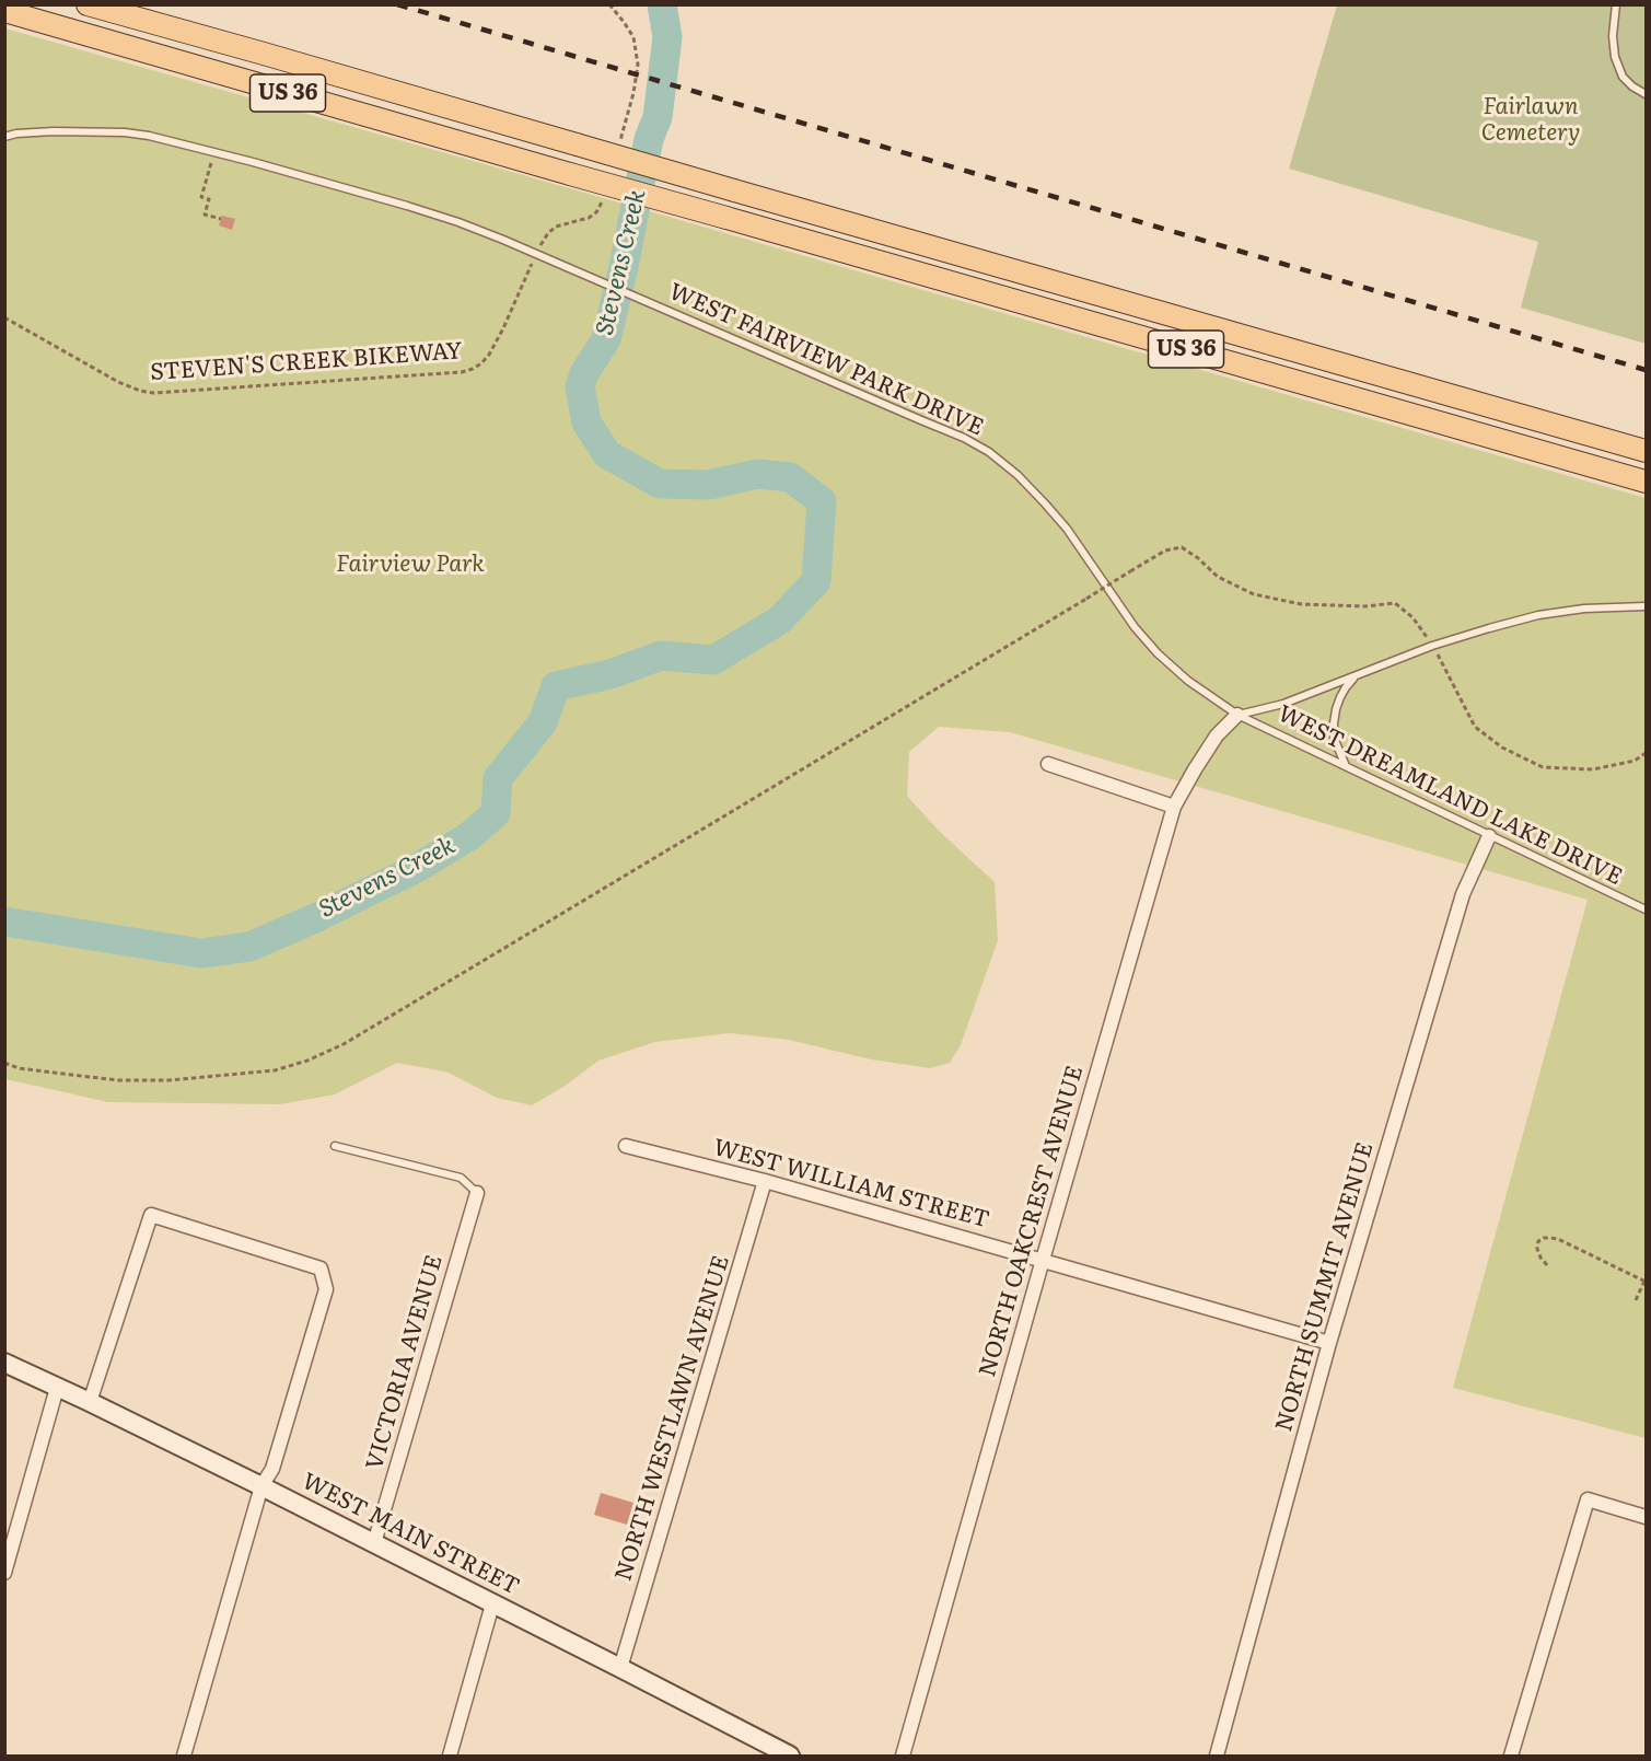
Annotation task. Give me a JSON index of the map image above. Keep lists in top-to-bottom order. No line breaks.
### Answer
{"streets":{"main road":["US 36"],"street":["WEST WILLIAM STREET","NORTH OAKCREST AVENUE","NORTH SUMMIT AVENUE","VICTORIA AVENUE","NORTH WESTLAWN AVENUE","WEST MAIN STREET"],"lane":["WEST FAIRVIEW PARK DRIVE","WEST DREAMLAND LAKE DRIVE"],"path":["STEVEN'S CREEK BIKEWAY"]},"crossings":[["WEST FAIRVIEW PARK DRIVE","STEVEN'S CREEK BIKEWAY"],["WEST FAIRVIEW PARK DRIVE","WEST DREAMLAND LAKE DRIVE"],["WEST FAIRVIEW PARK DRIVE","NORTH OAKCREST AVENUE"],["WEST DREAMLAND LAKE DRIVE","NORTH OAKCREST AVENUE"],["WEST DREAMLAND LAKE DRIVE","NORTH SUMMIT AVENUE"],["WEST WILLIAM STREET","NORTH OAKCREST AVENUE"],["WEST WILLIAM STREET","NORTH SUMMIT AVENUE"],["WEST WILLIAM STREET","NORTH WESTLAWN AVENUE"],["VICTORIA AVENUE","WEST MAIN STREET"],["NORTH WESTLAWN AVENUE","WEST MAIN STREET"]],"water":["Stevens Creek"],"parks":["Fairlawn Cemetery","Fairview Park"]}
